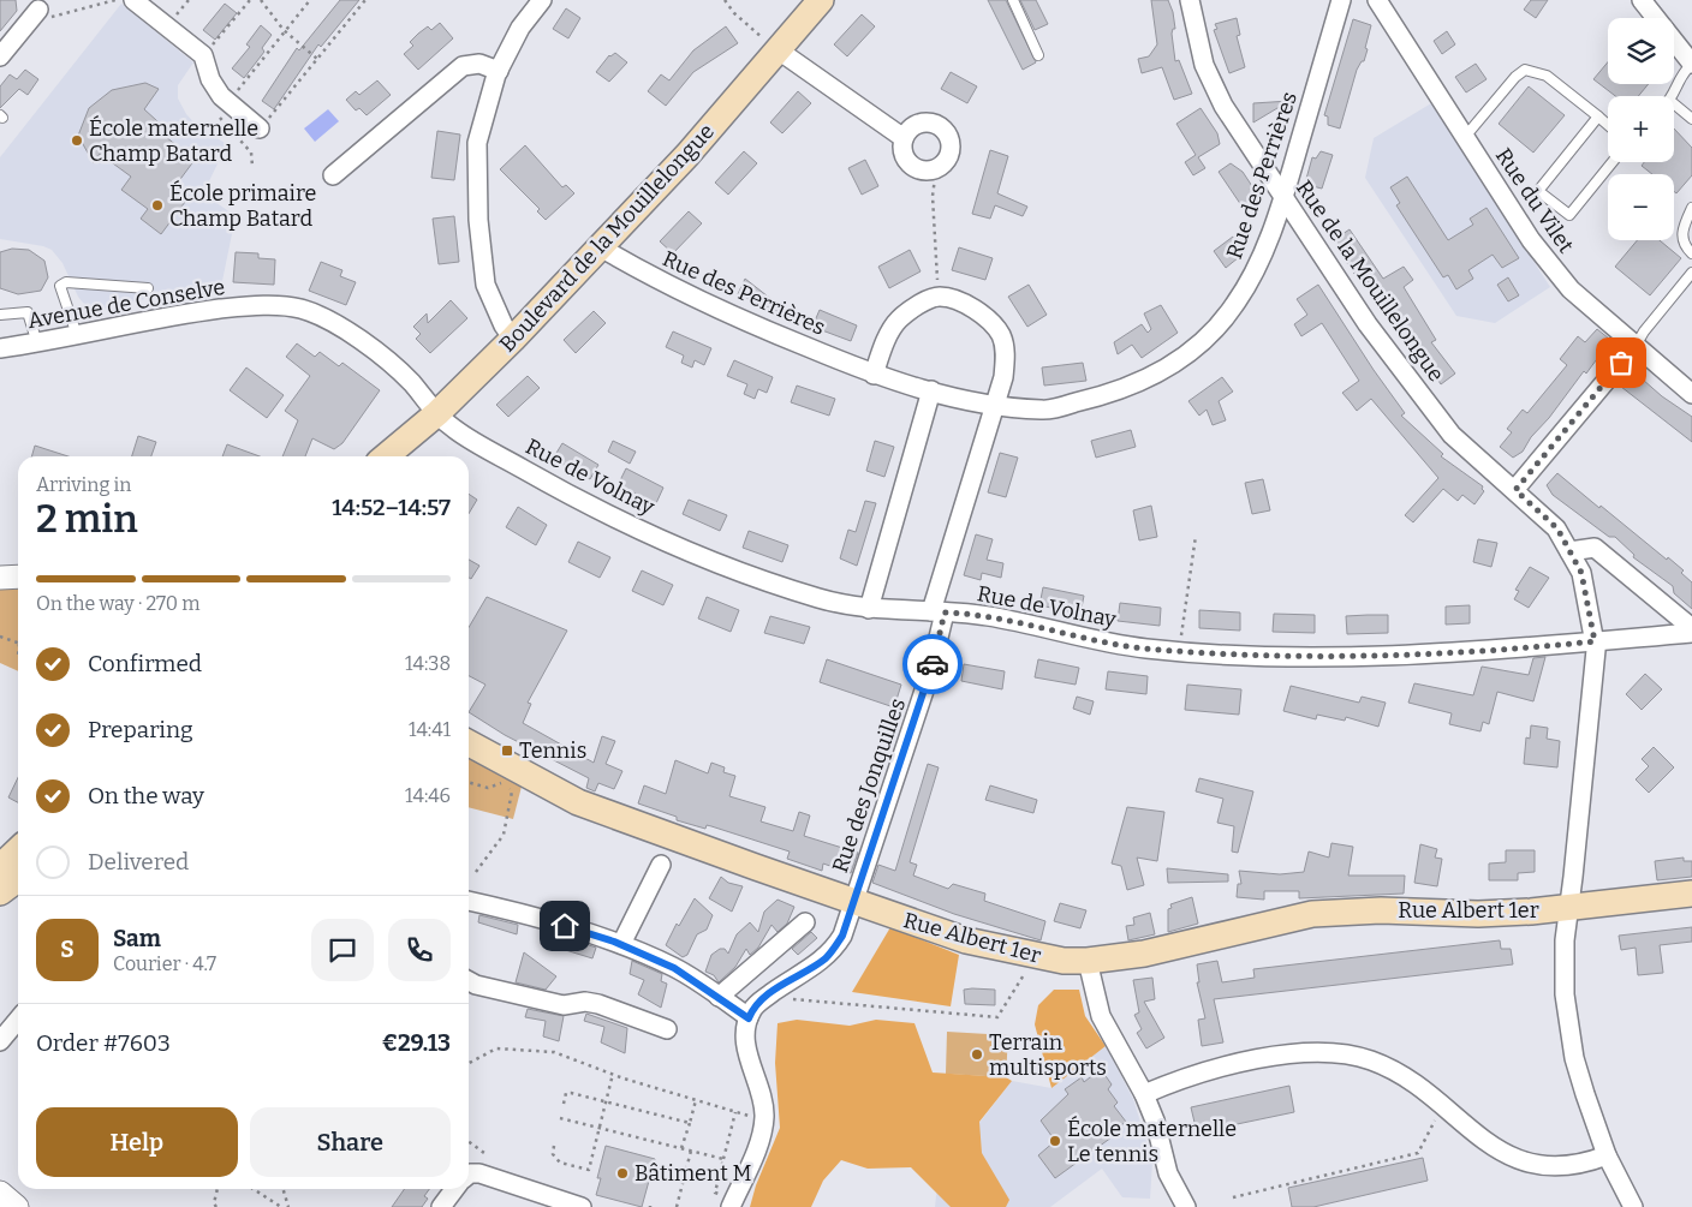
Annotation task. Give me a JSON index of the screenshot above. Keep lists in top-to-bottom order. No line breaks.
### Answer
{"streets":{"main road":["Boulevard de la Mouillelongue","Rue Albert 1er"],"street":["Rue des Perrières","Rue du Vilet","Rue de la Mouillelongue","Avenue de Conselve","Rue de Volnay","Rue des Jonquilles"]},"crossings":[["Rue des Perrières","Boulevard de la Mouillelongue"],["Rue des Perrières","Rue de la Mouillelongue"],["Rue des Perrières","Rue des Jonquilles"],["Boulevard de la Mouillelongue","Avenue de Conselve"],["Boulevard de la Mouillelongue","Rue de Volnay"],["Rue de la Mouillelongue","Rue de Volnay"],["Rue de la Mouillelongue","Rue Albert 1er"],["Avenue de Conselve","Rue de Volnay"],["Rue de Volnay","Rue des Jonquilles"],["Rue des Jonquilles","Rue Albert 1er"]],"places":{"other":["École maternelle Champ Batard","École primaire Champ Batard","Terrain multisports","École maternelle Le tennis","Bâtiment M"],"transit":["Tennis"]},"page":{"map_buttons":["+","−"],"heading":["2 min","Arriving in","14:52–14:57"],"panel":["Sam","Courier · 4.7","Order #7603","€29.13"],"bar":"On the way · 270 m","list":[["Confirmed","14:38"],["Preparing","14:41"],["On the way","14:46"],"Delivered"],"round":"S","buttons":["Help","Share"]}}
